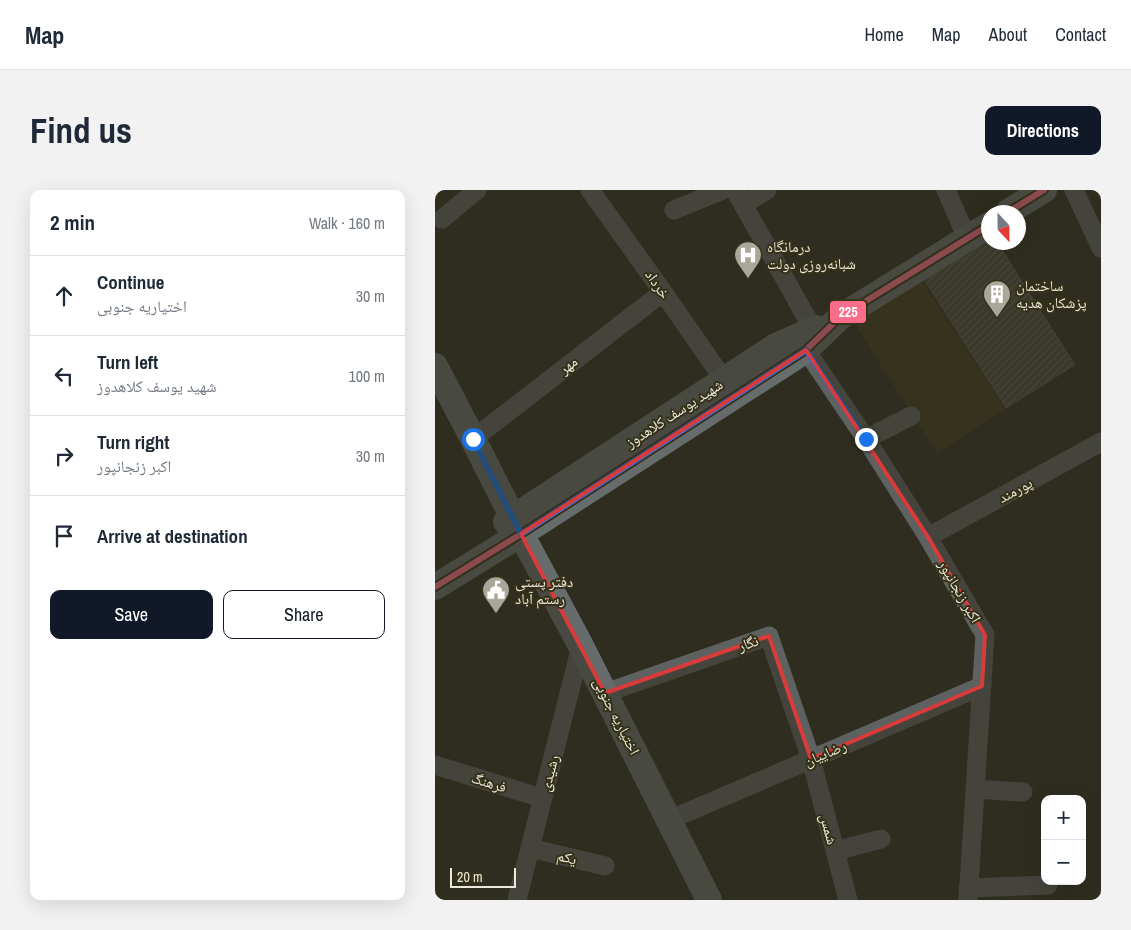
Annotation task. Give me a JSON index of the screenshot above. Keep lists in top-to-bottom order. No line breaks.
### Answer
{"streets":{"main road":["شهید یوسف کلاهدوز","اختیاریه جنوبی"],"street":["خرداد","مهر","پورمند","اکبر زنجانپور","نگار","رضاییان","رشیدی","فرهنگ","شمس","یکم"]},"crossings":[["خرداد","مهر"],["خرداد","شهید یوسف کلاهدوز"],["مهر","اختیاریه جنوبی"],["شهید یوسف کلاهدوز","اکبر زنجانپور"],["شهید یوسف کلاهدوز","اختیاریه جنوبی"],["پورمند","اکبر زنجانپور"],["اکبر زنجانپور","رضاییان"],["نگار","اختیاریه جنوبی"],["نگار","رضاییان"],["نگار","شمس"],["اختیاریه جنوبی","رضاییان"],["اختیاریه جنوبی","رشیدی"],["رضاییان","شمس"],["رشیدی","فرهنگ"],["رشیدی","یکم"]],"places":{"hospital":["درمانگاه شبانه‌روزی دولت"],"building":["ساختمان پزشکان هدیه"],"public building":["دفتر پستی رستم آباد"]},"lines":["transit line 225"],"scale_bar":"20 m","north":"bottom","page":{"header":"Map","nav":["Home","Map","About","Contact"],"buttons":["Directions",["Save","Share"]],"title":"Find us","heading":["2 min","Walk · 160 m"],"list":[["Continue","اختیاریه جنوبی","30 m"],["Turn left","شهید یوسف کلاهدوز","100 m"],["Turn right","اکبر زنجانپور","30 m"],"Arrive at destination"],"map_buttons":["+","−"],"scale":"20 m"}}
